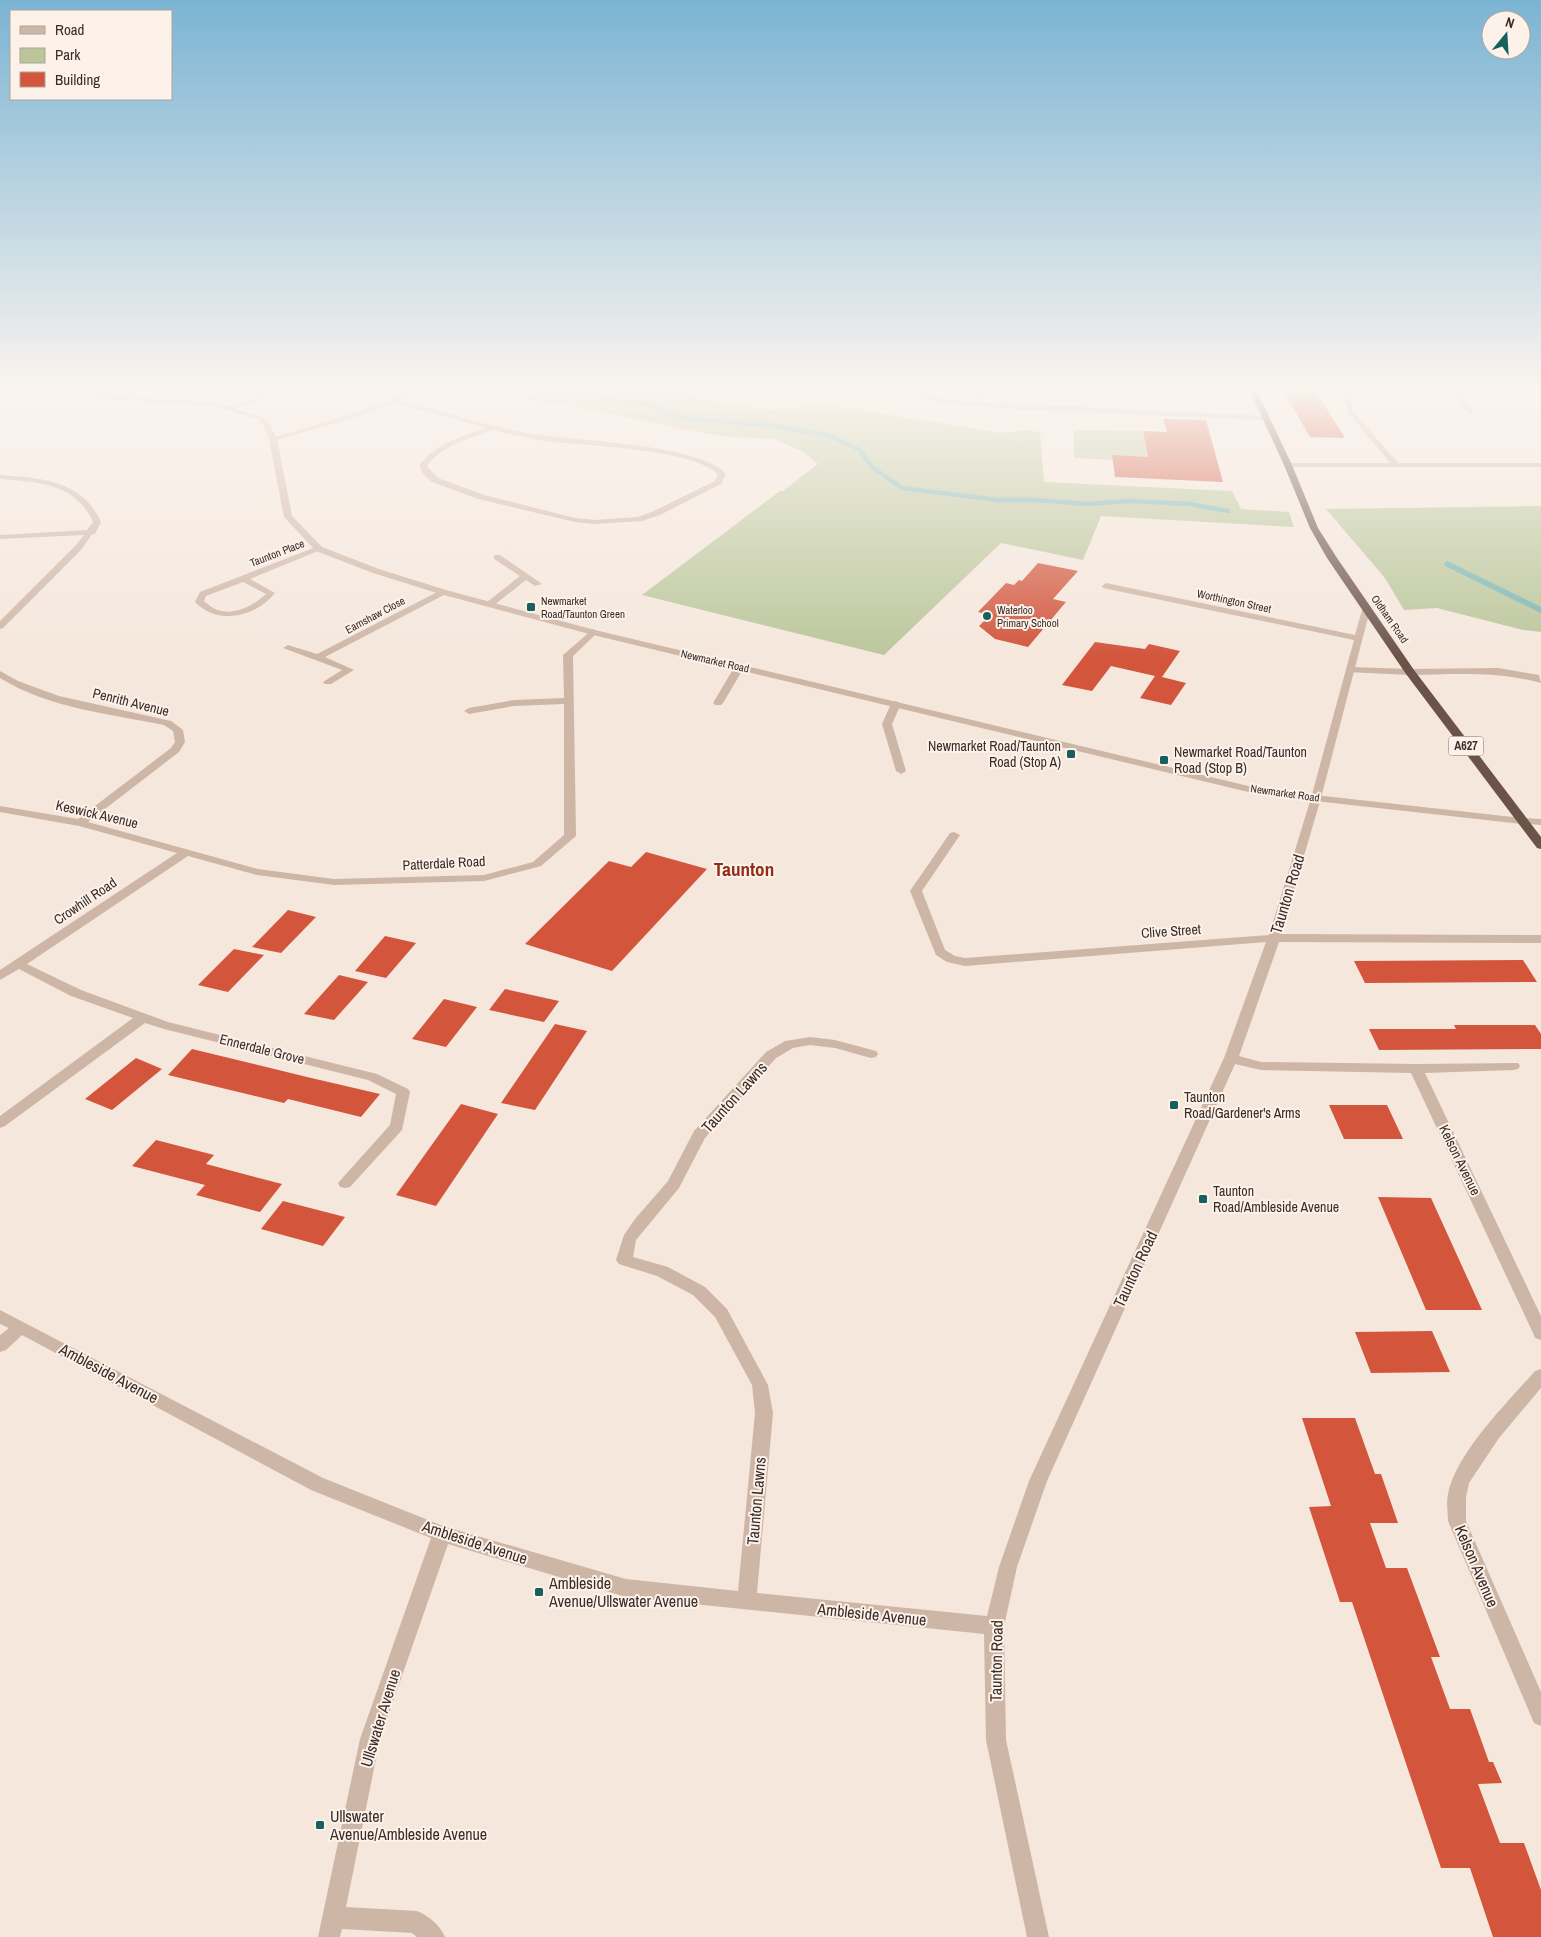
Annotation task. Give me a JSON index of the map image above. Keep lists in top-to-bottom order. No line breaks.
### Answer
{"streets":{"highway":["Oldham Road","A627"],"street":["Taunton Place","Worthington Street","Earnshaw Close","Newmarket Road","Penrith Avenue","Keswick Avenue","Patterdale Road","Taunton Road","Crowhill Road","Clive Street","Ennerdale Grove","Taunton Lawns","Kelson Avenue","Ambleside Avenue","Ullswater Avenue"]},"crossings":[["Taunton Place","Newmarket Road"],["Worthington Street","Taunton Road"],["Earnshaw Close","Newmarket Road"],["Oldham Road","Newmarket Road"],["Oldham Road","Taunton Road"],["Newmarket Road","Patterdale Road"],["Newmarket Road","Taunton Road"],["Penrith Avenue","Keswick Avenue"],["Keswick Avenue","Patterdale Road"],["Keswick Avenue","Crowhill Road"],["Patterdale Road","Crowhill Road"],["Taunton Road","Clive Street"],["Taunton Road","Ambleside Avenue"],["Crowhill Road","Ennerdale Grove"],["Taunton Lawns","Ambleside Avenue"],["Ambleside Avenue","Ullswater Avenue"]],"districts":["Taunton"],"places":{"transit":["Newmarket Road/Taunton Green","Newmarket Road/Taunton Road (Stop A)","Newmarket Road/Taunton Road (Stop B)","Taunton Road/Gardener's Arms","Taunton Road/Ambleside Avenue","Ambleside Avenue/Ullswater Avenue","Ullswater Avenue/Ambleside Avenue"],"other":["Waterloo Primary School"]},"legend":["Road","Park","Building"],"north":"top"}
